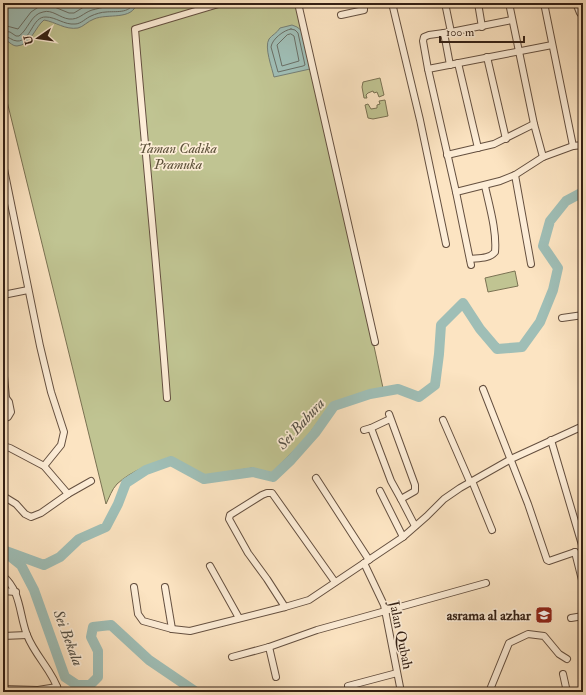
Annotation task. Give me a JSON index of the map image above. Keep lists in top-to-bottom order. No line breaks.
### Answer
{"streets":{"street":["Jalan Qubah"]},"water":["Sei Babura","Sei Bekala"],"parks":["Taman Cadika Pramuka"],"places":{"school or university":["asrama al azhar"]},"scale_bar":"100 m","north":"left"}
